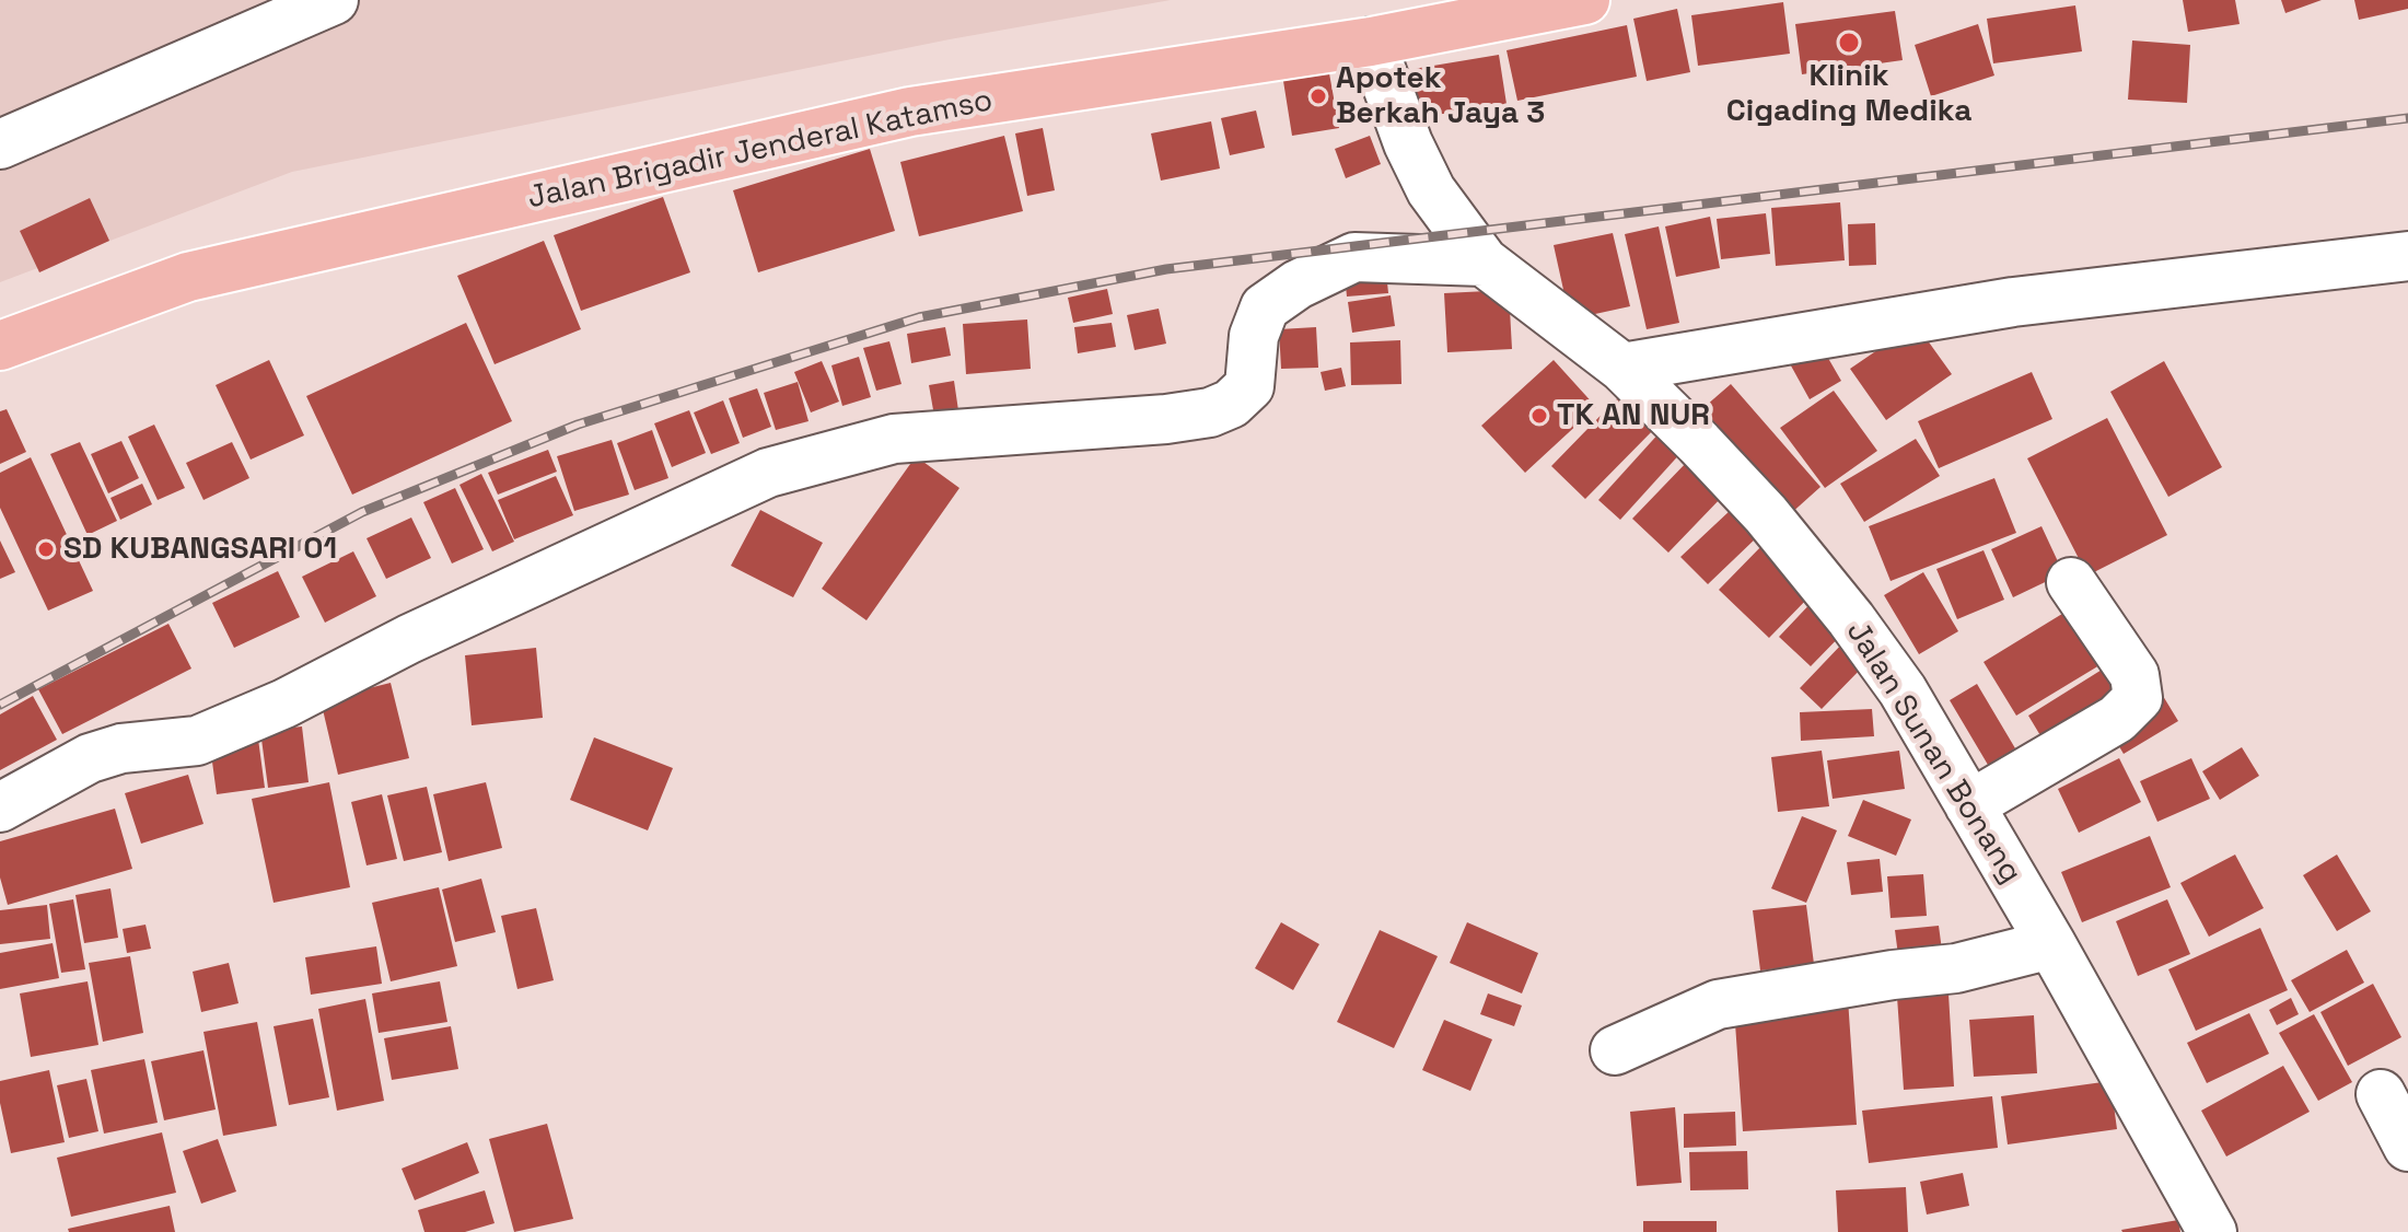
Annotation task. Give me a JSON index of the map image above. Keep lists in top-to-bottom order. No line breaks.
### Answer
{"streets":{"highway":["Jalan Brigadir Jenderal Katamso"],"street":["Jalan Sunan Bonang"]},"crossings":[["Jalan Brigadir Jenderal Katamso","Jalan Sunan Bonang"]],"places":["Klinik Cigading Medika","Apotek Berkah Jaya 3","TK AN NUR","SD KUBANGSARI 01"]}
